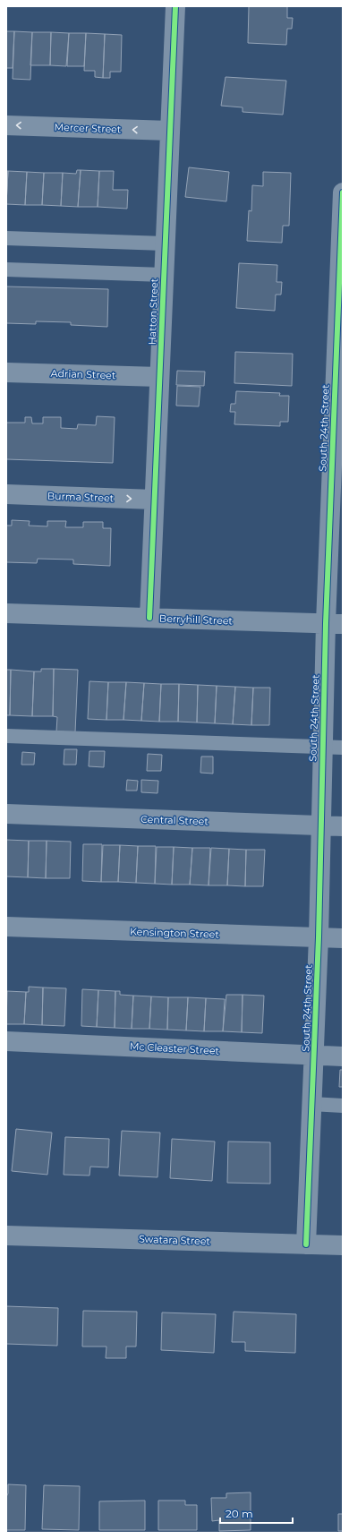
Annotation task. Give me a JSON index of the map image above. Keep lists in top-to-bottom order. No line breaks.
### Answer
{"streets":{"street":["Mercer Street","Hatton Street","Adrian Street","South 24th Street","Burma Street","Berryhill Street","Central Street","Kensington Street","Mc Cleaster Street","Swatara Street"]},"crossings":[["Mercer Street","Hatton Street"],["Hatton Street","Adrian Street"],["Hatton Street","Burma Street"],["Hatton Street","Berryhill Street"],["South 24th Street","Berryhill Street"],["South 24th Street","Central Street"],["South 24th Street","Kensington Street"],["South 24th Street","Mc Cleaster Street"],["South 24th Street","Swatara Street"]],"one_way":["Mercer Street","Burma Street"],"scale_bar":"20 m"}
